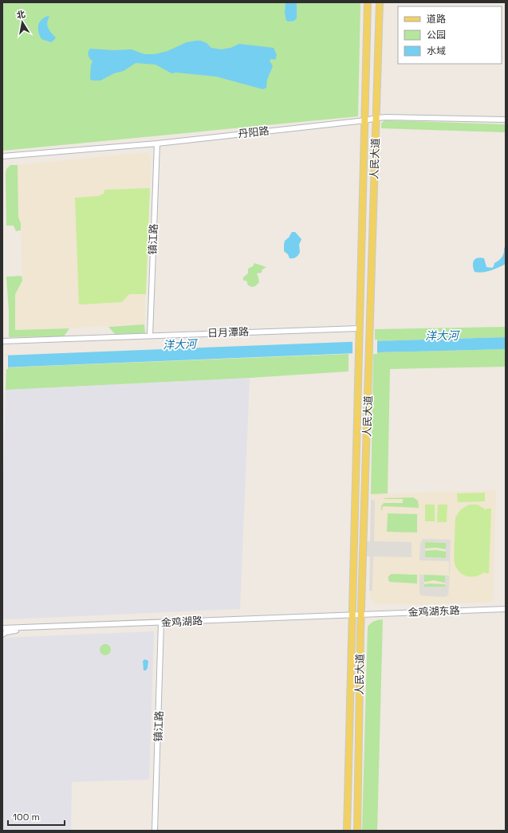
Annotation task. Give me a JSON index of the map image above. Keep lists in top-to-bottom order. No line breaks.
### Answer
{"streets":{"main road":["人民大道"],"street":["丹阳路","镇江路","日月潭路","金鸡湖东路","金鸡湖路"]},"crossings":[["丹阳路","人民大道"],["丹阳路","镇江路"],["人民大道","日月潭路"],["人民大道","金鸡湖东路"],["人民大道","金鸡湖路"],["镇江路","日月潭路"],["镇江路","金鸡湖路"],["金鸡湖东路","金鸡湖路"]],"water":["洋大河"],"legend":["道路","公园","水域"],"scale_bar":"100 m","north":"top"}
